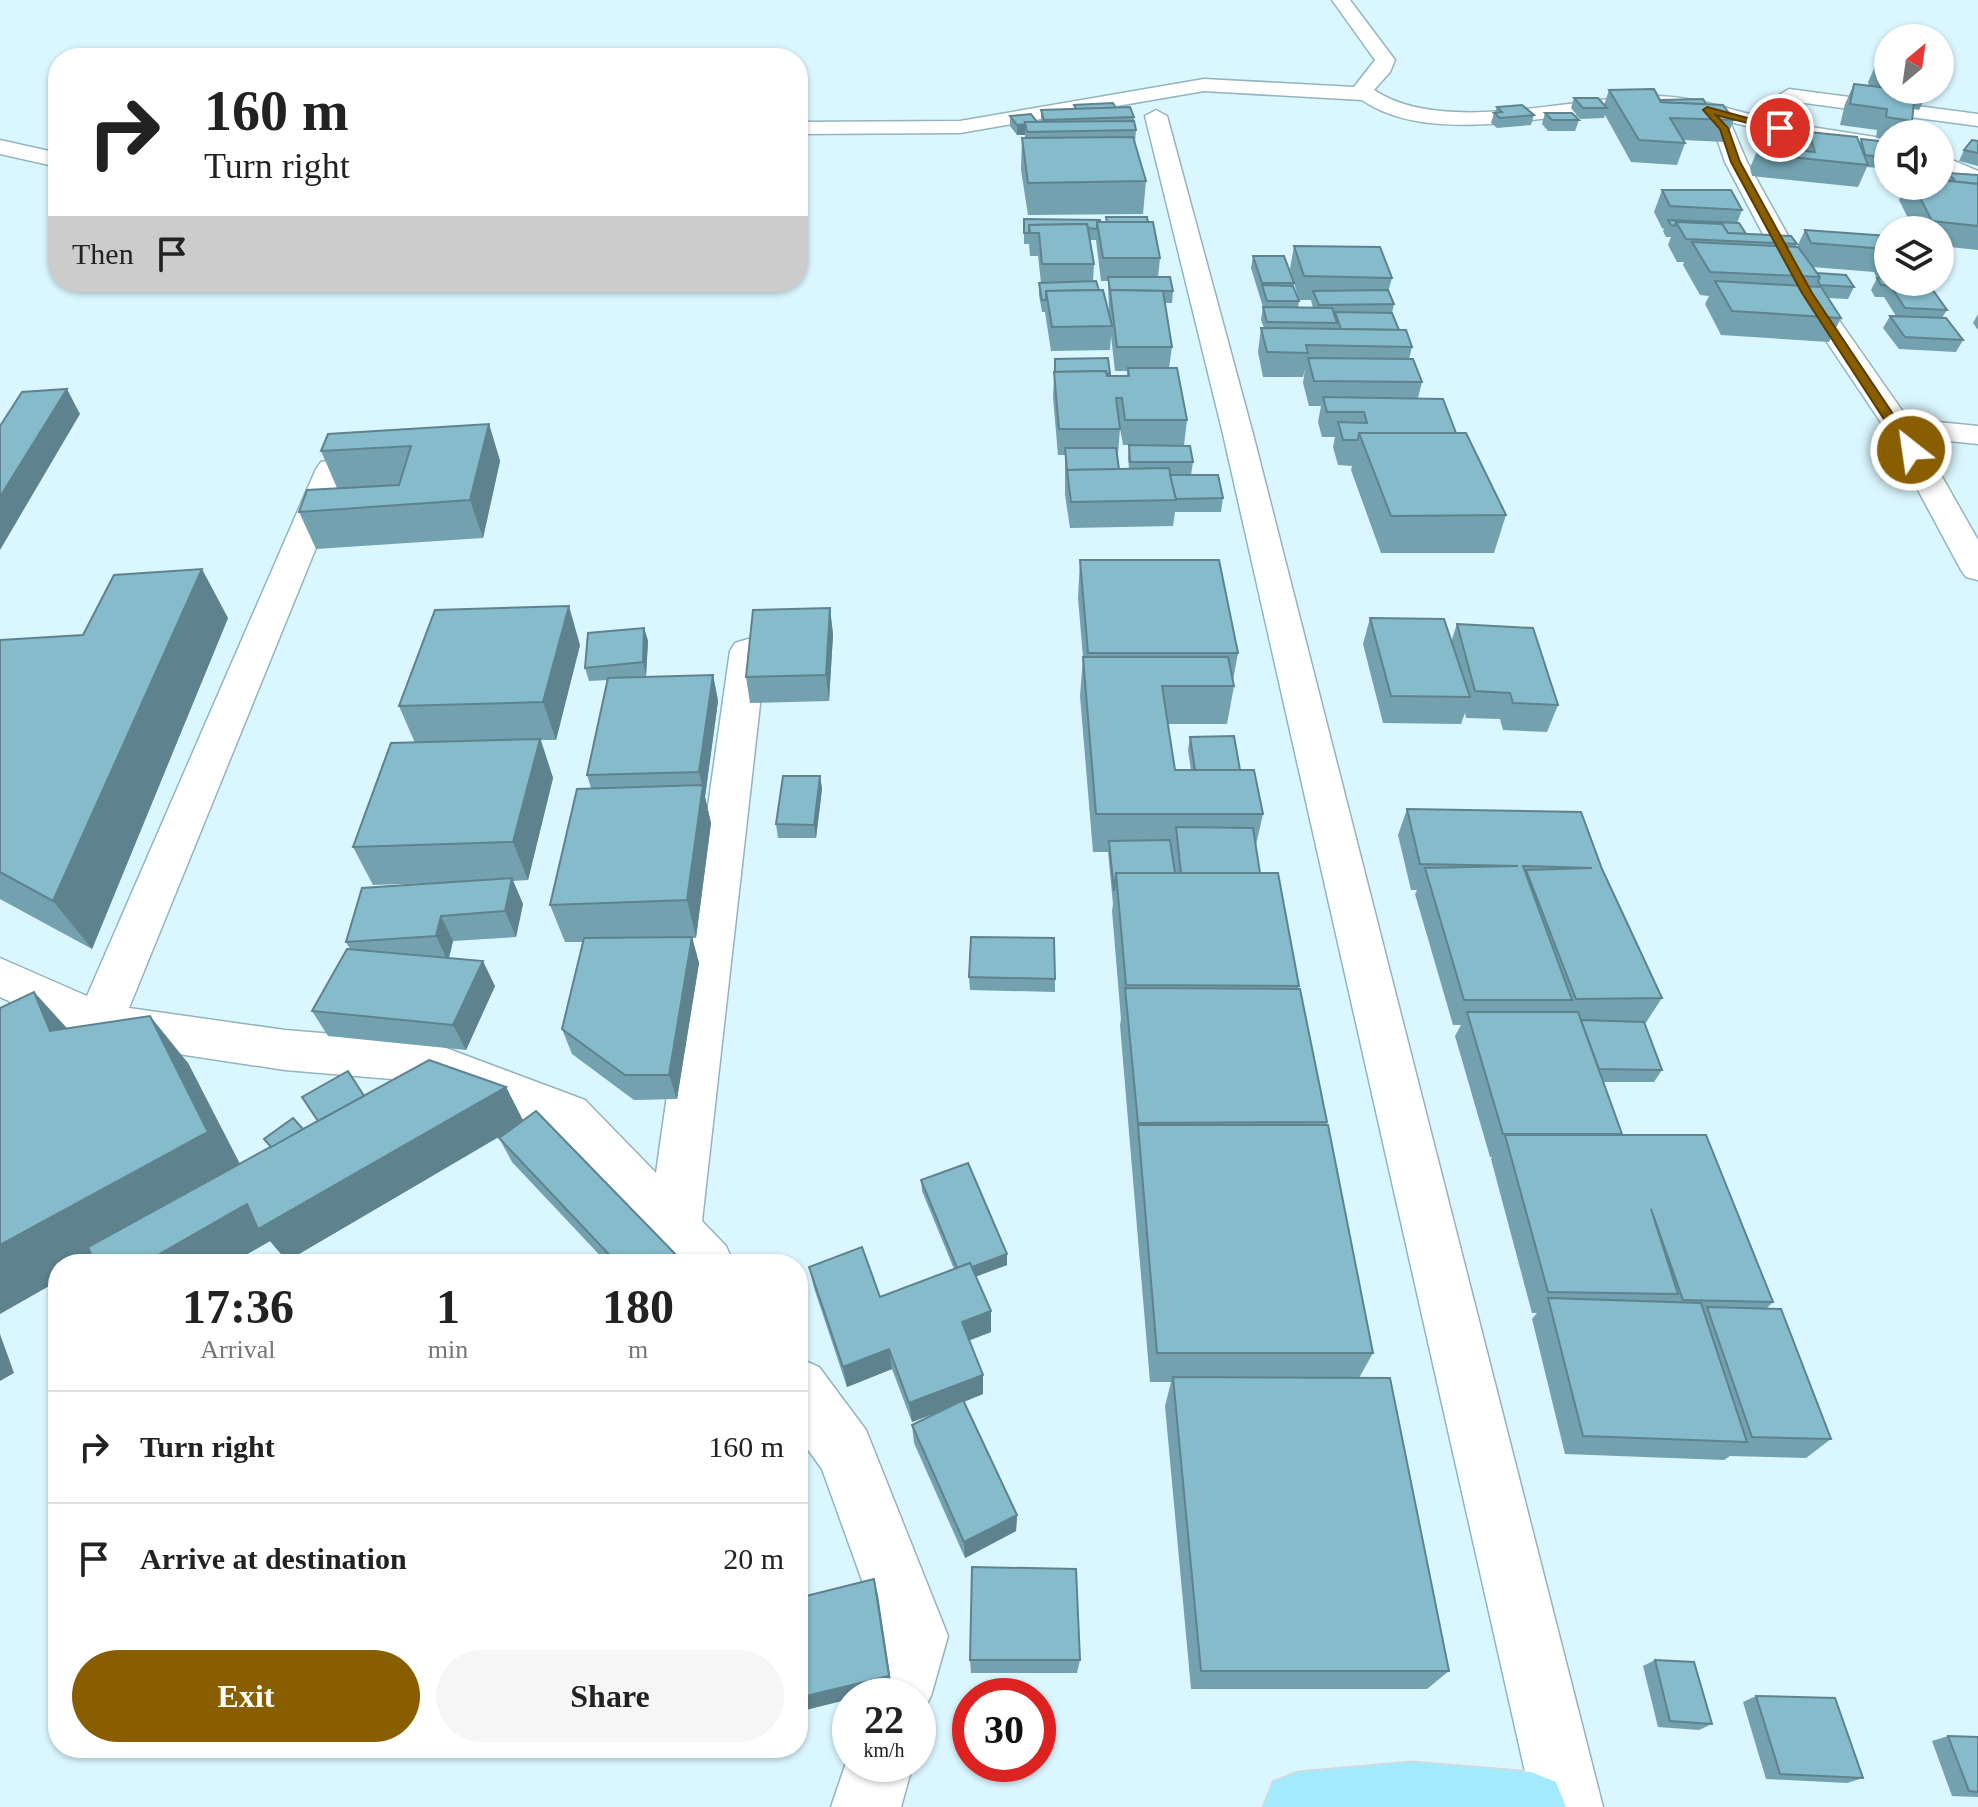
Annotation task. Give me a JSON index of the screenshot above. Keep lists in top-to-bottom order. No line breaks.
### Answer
{"north":"top right","page":{"turn":["160 m","Turn right"],"then":"Then","eta":["17:36","Arrival","1","min","180","m"],"list":[{"name":"Turn right","value":"160 m"},{"name":"Arrive at destination","value":"20 m"}],"buttons":["Exit","Share"],"speed":"22 km/h","limit":"30"}}
